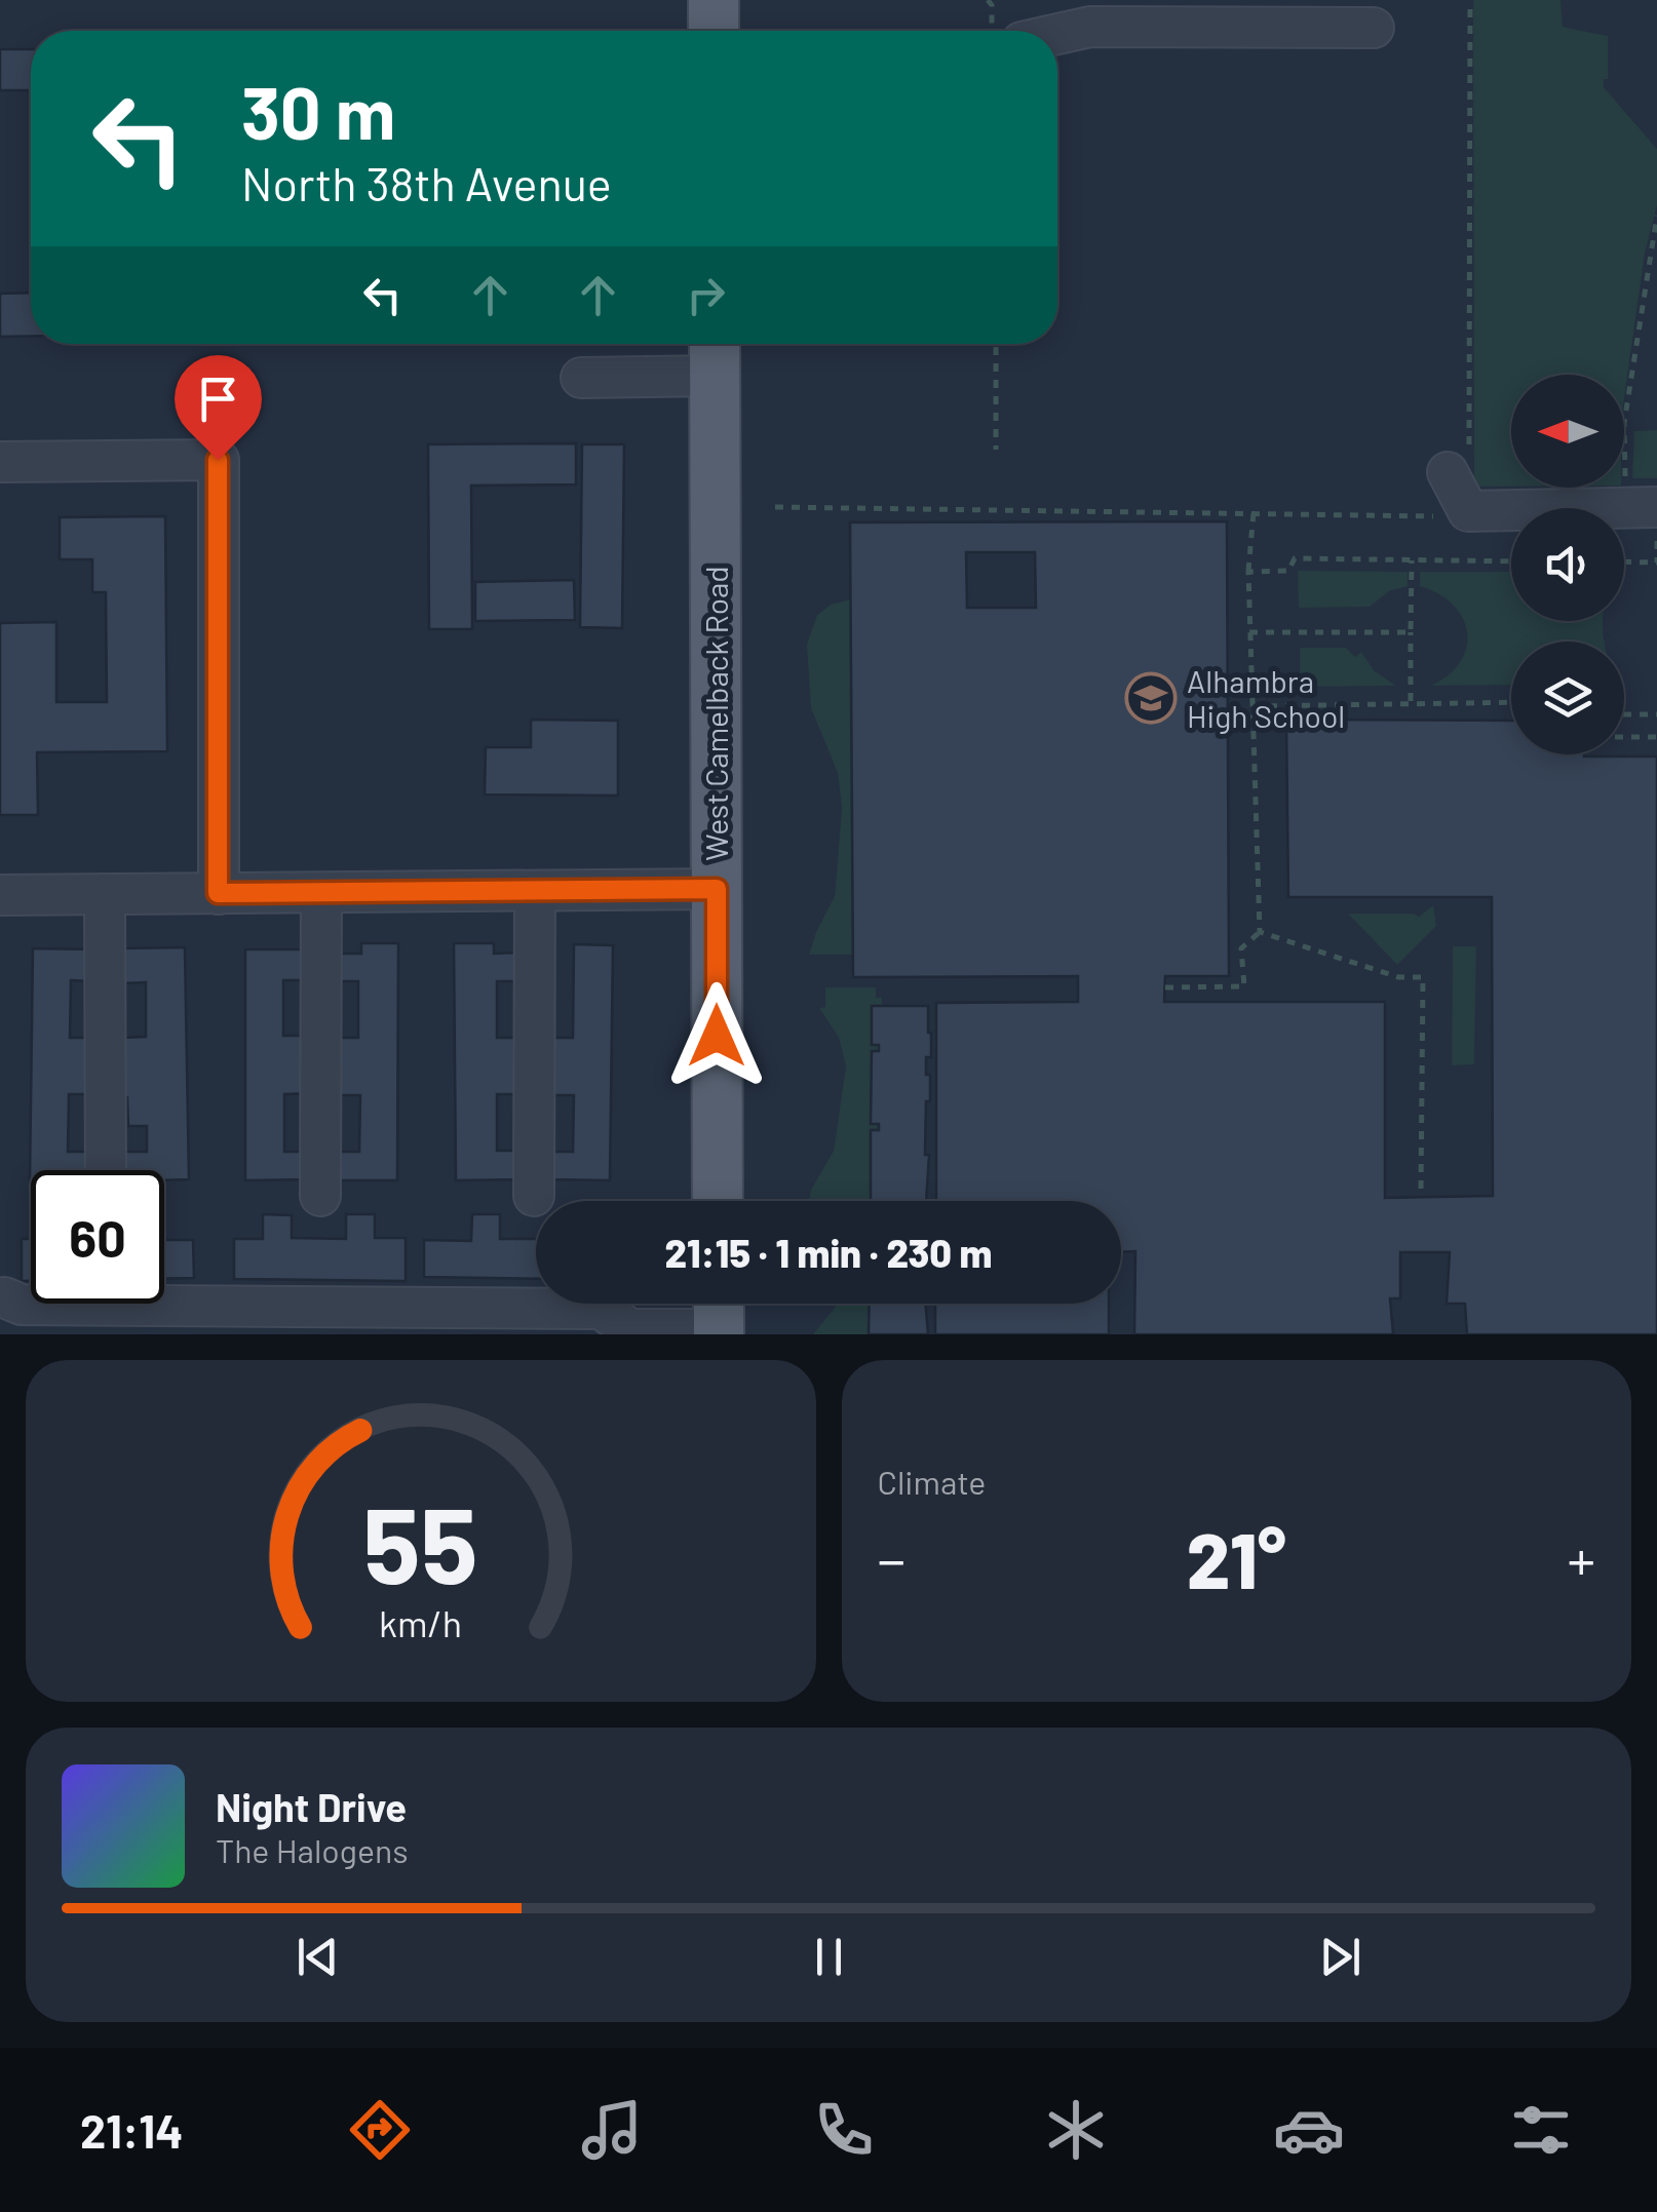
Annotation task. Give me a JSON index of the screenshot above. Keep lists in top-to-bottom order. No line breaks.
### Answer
{"streets":{"main road":["West Camelback Road"]},"places":{"school or university":["Alhambra High School"]},"north":"left","page":{"turn":["30 m","North 38th Avenue"],"limit":"60","trip":"21:15 · 1 min · 230 m","tile":"Climate","heat":["−","21°","+"],"song":["Night Drive","The Halogens"],"tabs":"21:14","gauge":["55","km/h"]}}
